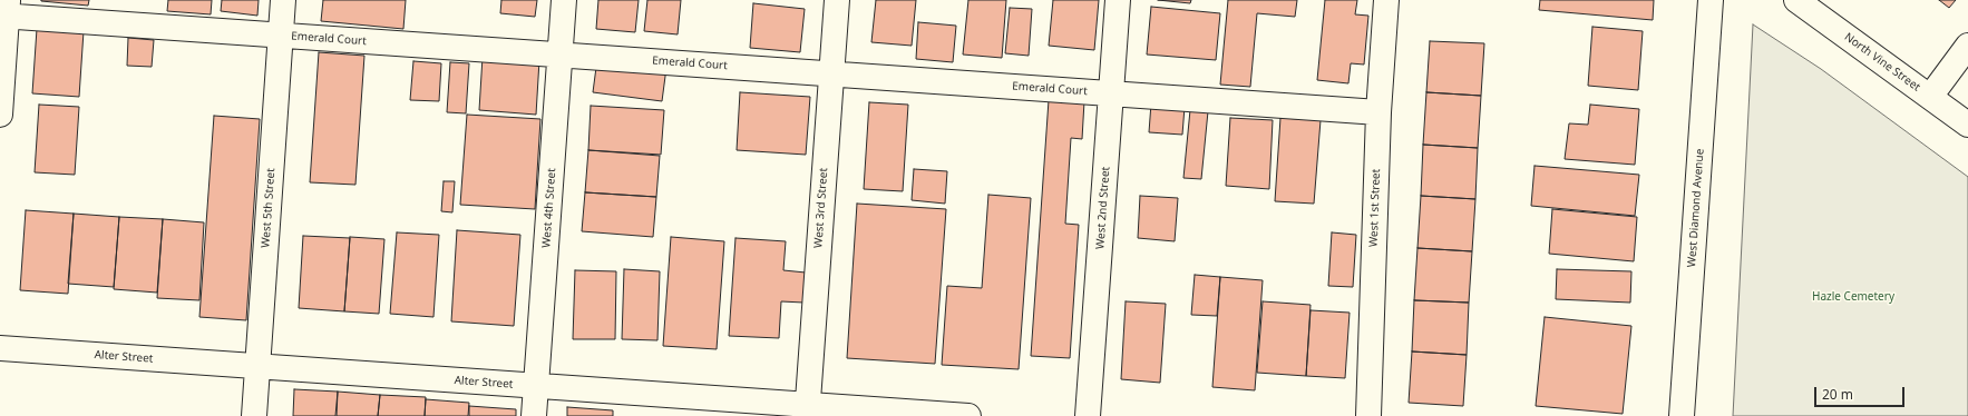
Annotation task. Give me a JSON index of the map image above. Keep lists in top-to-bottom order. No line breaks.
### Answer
{"streets":{"street":["Emerald Court","North Vine Street","West 5th Street","West 4th Street","West 3rd Street","West 2nd Street","West 1st Street","West Diamond Avenue","Alter Street"]},"crossings":[["Emerald Court","West 5th Street"],["Emerald Court","West 4th Street"],["Emerald Court","West 3rd Street"],["Emerald Court","West 2nd Street"],["Emerald Court","West 1st Street"],["West 5th Street","Alter Street"],["West 4th Street","Alter Street"],["West 3rd Street","Alter Street"]],"parks":["Hazle Cemetery"],"scale_bar":"20 m"}
